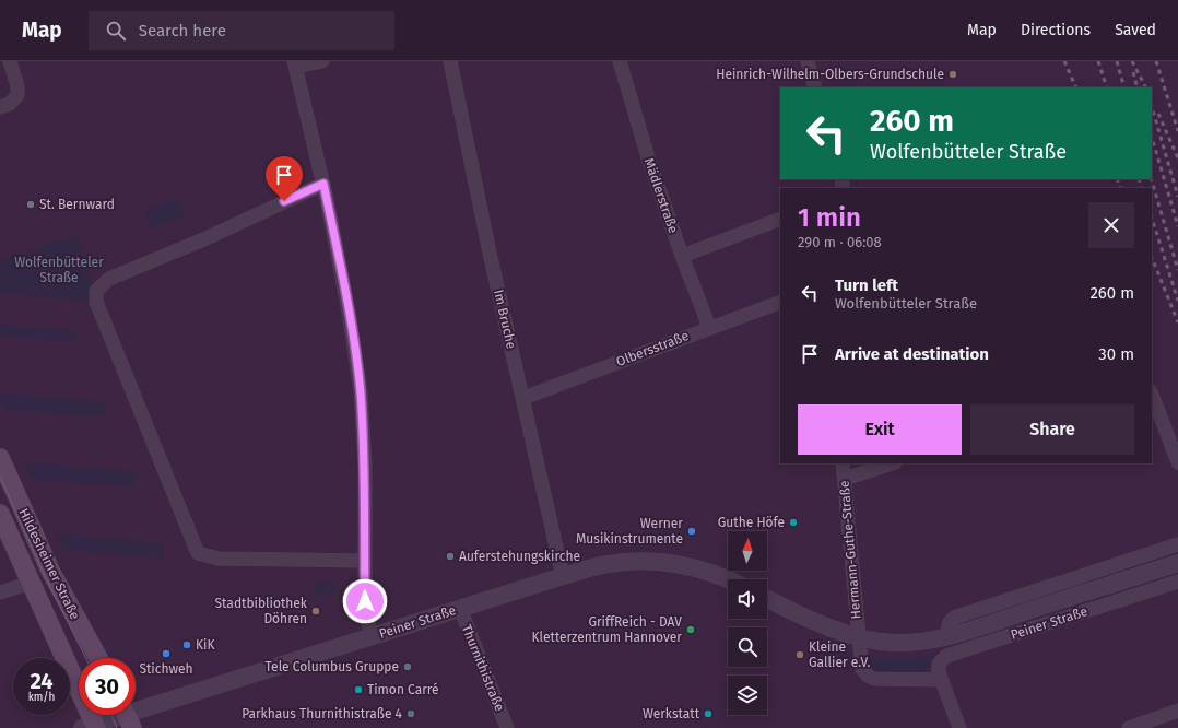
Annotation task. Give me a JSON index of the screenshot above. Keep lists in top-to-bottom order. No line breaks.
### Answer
{"streets":{"main road":["Hildesheimer Straße"],"street":["Mädlerstraße","Im Bruche","Olbersstraße","Hermann-Guthe-Straße","Peiner Straße","Thurnithistraße"]},"crossings":[["Mädlerstraße","Olbersstraße"],["Im Bruche","Olbersstraße"],["Im Bruche","Peiner Straße"],["Hermann-Guthe-Straße","Peiner Straße"],["Hildesheimer Straße","Peiner Straße"],["Peiner Straße","Thurnithistraße"]],"parks":["Wolfenbütteler Straße"],"places":["Heinrich-Wilhelm-Olbers-Grundschule","St. Bernward","Guthe Höfe","Werner Musikinstrumente","Auferstehungskirche","Stadtbibliothek Döhren","GriffReich - DAV Kletterzentrum Hannover","KiK","Stichweh","Kleine Gallier e.V.","Tele Columbus Gruppe","Timon Carré","Parkhaus Thurnithistraße 4","Werkstatt"],"north":"top","page":{"header":"Map","search":"Search here","nav":["Map","Directions","Saved"],"turn":["260 m","Wolfenbütteler Straße"],"heading":["1 min","290 m · 06:08"],"list":[{"name":"Turn left","note":"Wolfenbütteler Straße","value":"260 m"},{"name":"Arrive at destination","value":"30 m"}],"buttons":["Exit","Share"],"speed":"24 km/h","limit":"30"}}
